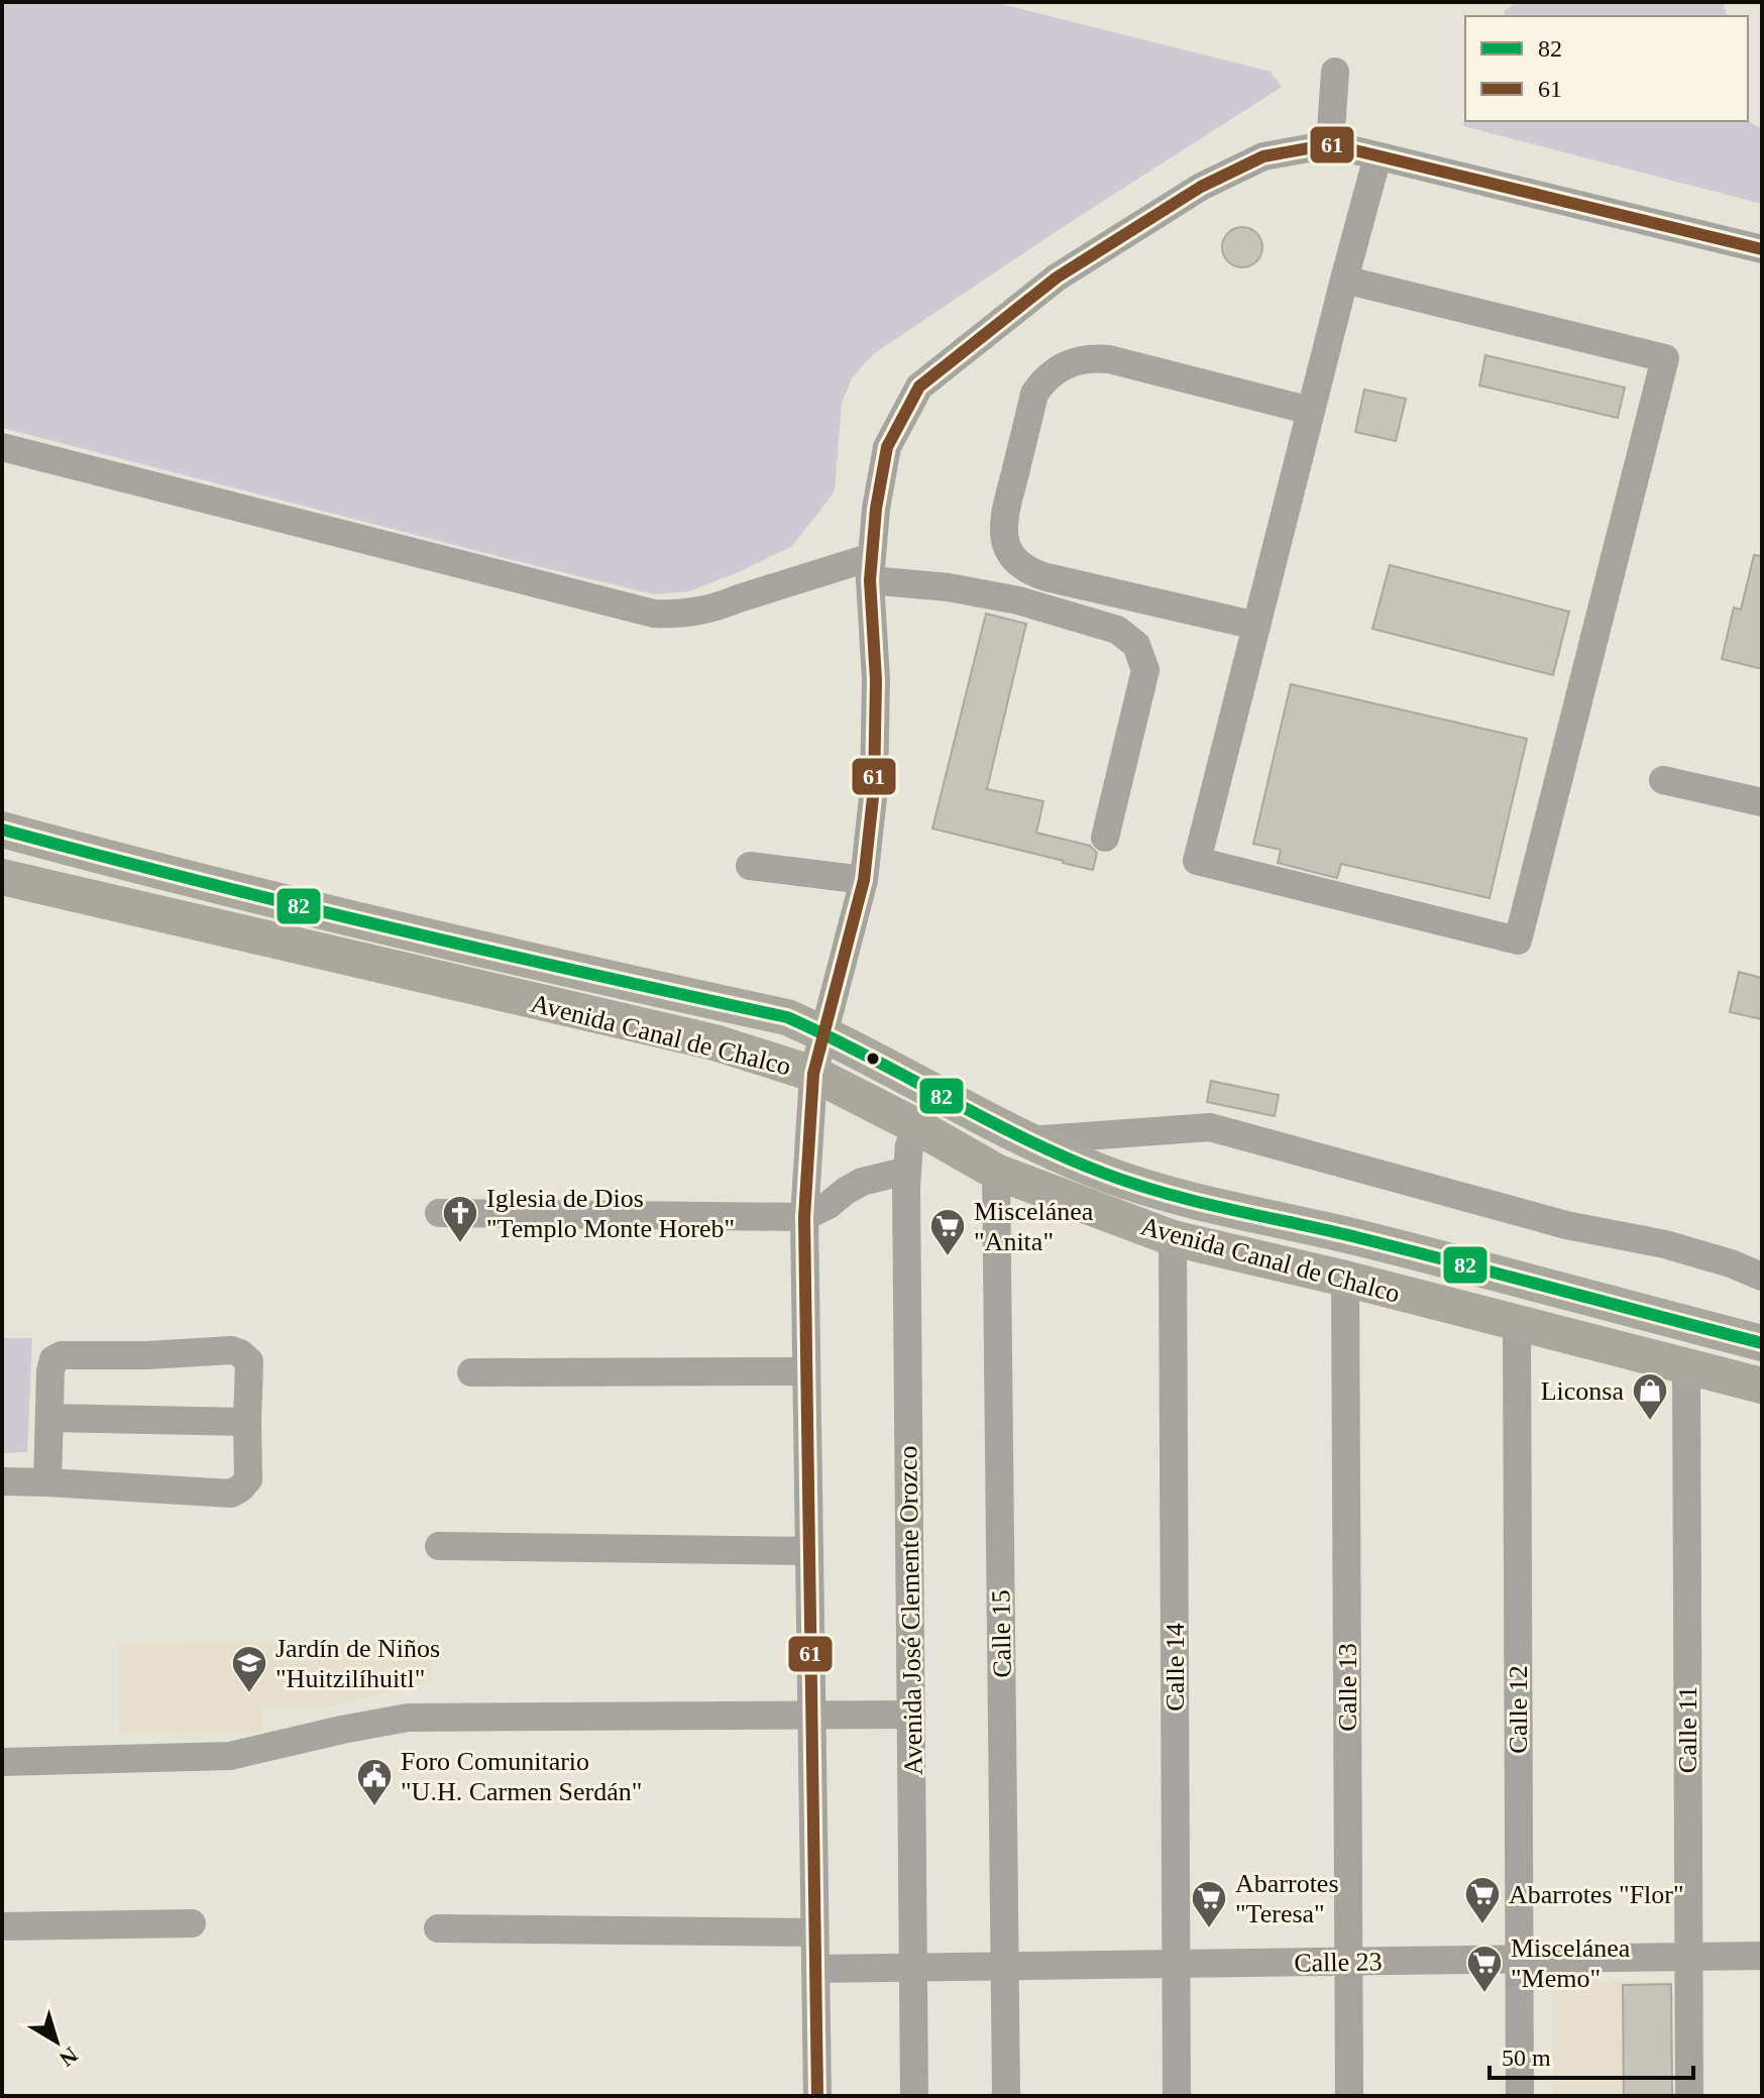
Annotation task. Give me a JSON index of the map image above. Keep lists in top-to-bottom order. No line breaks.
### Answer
{"streets":{"main road":["Avenida Canal de Chalco"],"street":["Avenida José Clemente Orozco","Calle 15","Calle 14","Calle 13","Calle 12","Calle 11","Calle 23"]},"crossings":[["Avenida Canal de Chalco","Avenida José Clemente Orozco"],["Avenida Canal de Chalco","Calle 15"],["Avenida Canal de Chalco","Calle 14"],["Avenida Canal de Chalco","Calle 13"],["Avenida Canal de Chalco","Calle 12"],["Avenida Canal de Chalco","Calle 11"],["Avenida José Clemente Orozco","Calle 23"],["Calle 15","Calle 23"],["Calle 14","Calle 23"],["Calle 13","Calle 23"],["Calle 12","Calle 23"],["Calle 11","Calle 23"]],"places":{"church":["Iglesia de Dios \"Templo Monte Horeb\""],"supermarket":["Miscelánea \"Anita\"","Abarrotes \"Flor\"","Abarrotes \"Teresa\"","Miscelánea \"Memo\""],"shop":["Liconsa"],"school or university":["Jardín de Niños \"Huitzilíhuitl\""],"public building":["Foro Comunitario \"U.H. Carmen Serdán\""]},"lines":["transit line 61","transit line 82"],"legend":["82","61"],"scale_bar":"50 m","north":"bottom right"}
